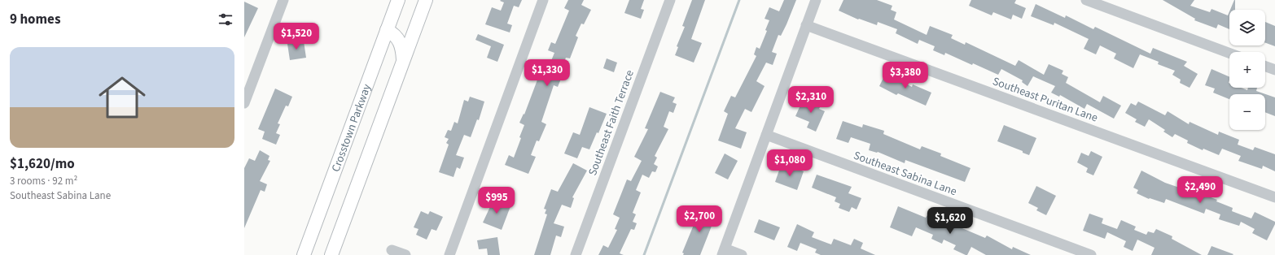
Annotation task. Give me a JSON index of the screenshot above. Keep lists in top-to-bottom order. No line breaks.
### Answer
{"streets":{"main road":["Crosstown Parkway"],"street":["Southeast Puritan Lane","Southeast Faith Terrace","Southeast Sabina Lane"]},"page":{"heading":"9 homes","map_buttons":["+","−"],"price":["$1,520","$1,330","$3,380","$2,310","$1,080","$2,490","$995","$2,700","$1,620"],"list":[{"name":"$1,620/mo","note":"3 rooms · 92 m² · Southeast Sabina Lane"}]}}
